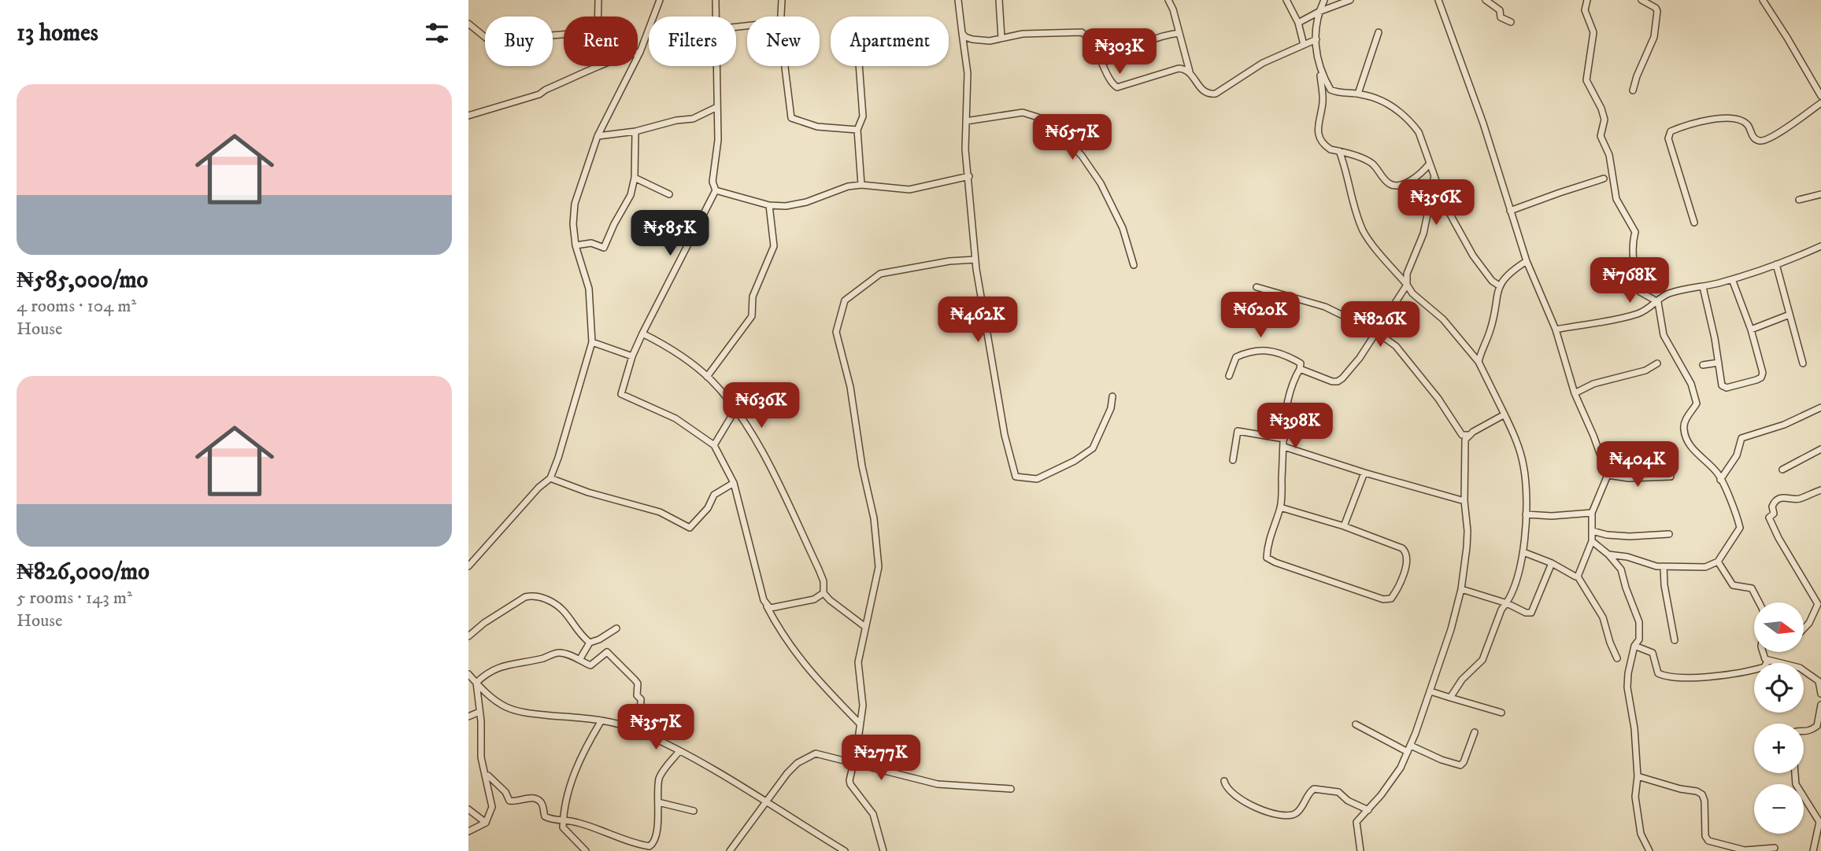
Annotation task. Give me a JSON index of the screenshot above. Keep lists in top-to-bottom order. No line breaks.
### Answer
{"north":"right","page":{"heading":"13 homes","chip":["Buy","Rent","Filters","New","Apartment"],"price":["₦303K","₦657K","₦356K","₦585K","₦768K","₦620K","₦462K","₦826K","₦636K","₦398K","₦404K","₦357K","₦277K"],"list":[{"name":"₦585,000/mo","note":"4 rooms · 104 m² · House"},{"name":"₦826,000/mo","note":"5 rooms · 143 m² · House"}],"map_buttons":["+","−"]}}
